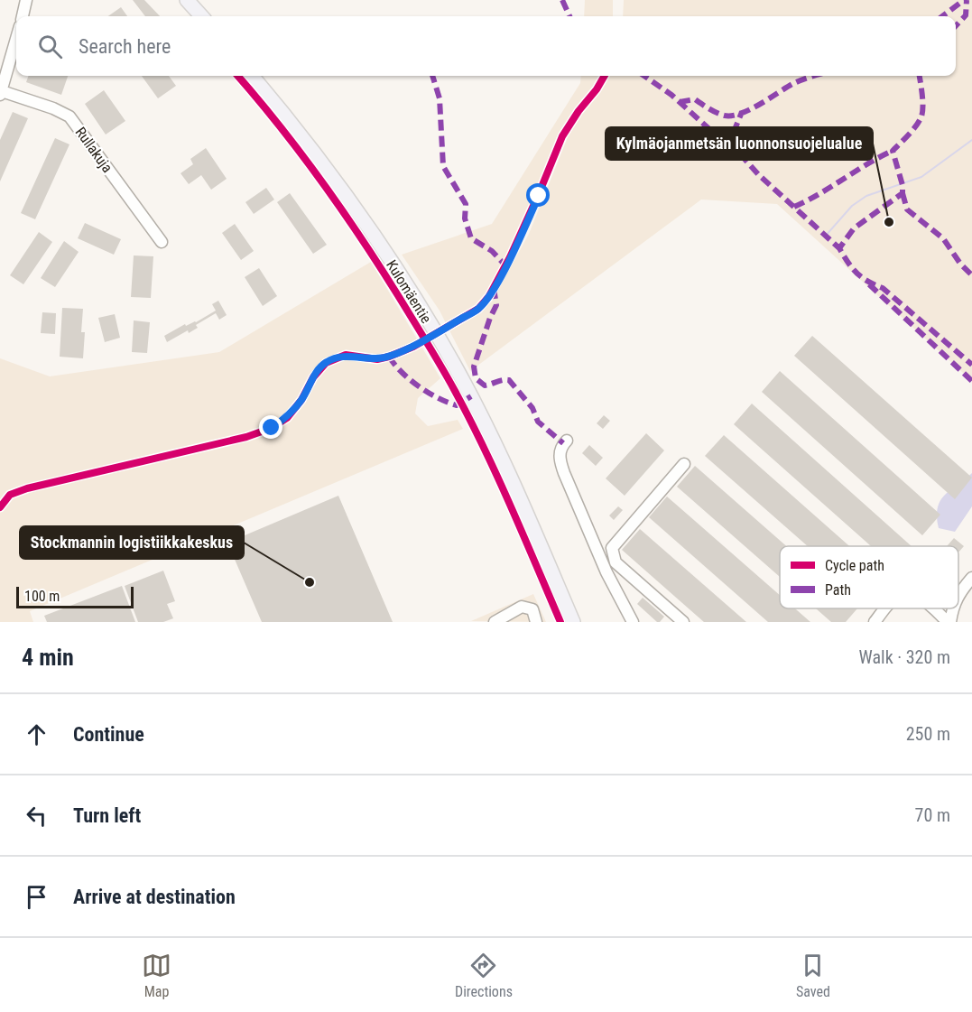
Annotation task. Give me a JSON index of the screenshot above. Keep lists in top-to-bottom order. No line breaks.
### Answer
{"streets":{"main road":["Kulomäentie"],"street":["Rullakuja"]},"places":["Kylmäojanmetsän luonnonsuojelualue","Stockmannin logistiikkakeskus"],"legend":["Cycle path","Path"],"scale_bar":"100 m","page":{"search":"Search here","scale":"100 m","heading":["4 min","Walk · 320 m"],"list":[["Continue","250 m"],["Turn left","70 m"],"Arrive at destination"],"nav":["Map","Directions","Saved"]}}
